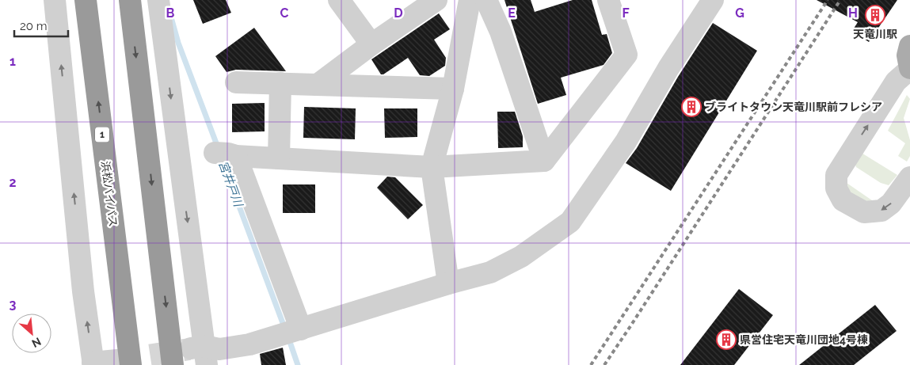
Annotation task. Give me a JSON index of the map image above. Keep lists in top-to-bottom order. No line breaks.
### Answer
{"streets":{"highway":["1","浜松バイパス"]},"water":["宮井戸川"],"places":{"building":["天竜川駅","ブライトタウン天竜川駅前フレシア","県営住宅天竜川団地4号棟"]},"scale_bar":"20 m","north":"bottom right","grid":{"columns":["B","C","D","E","F","G","H"],"rows":["1","2","3"]}}
